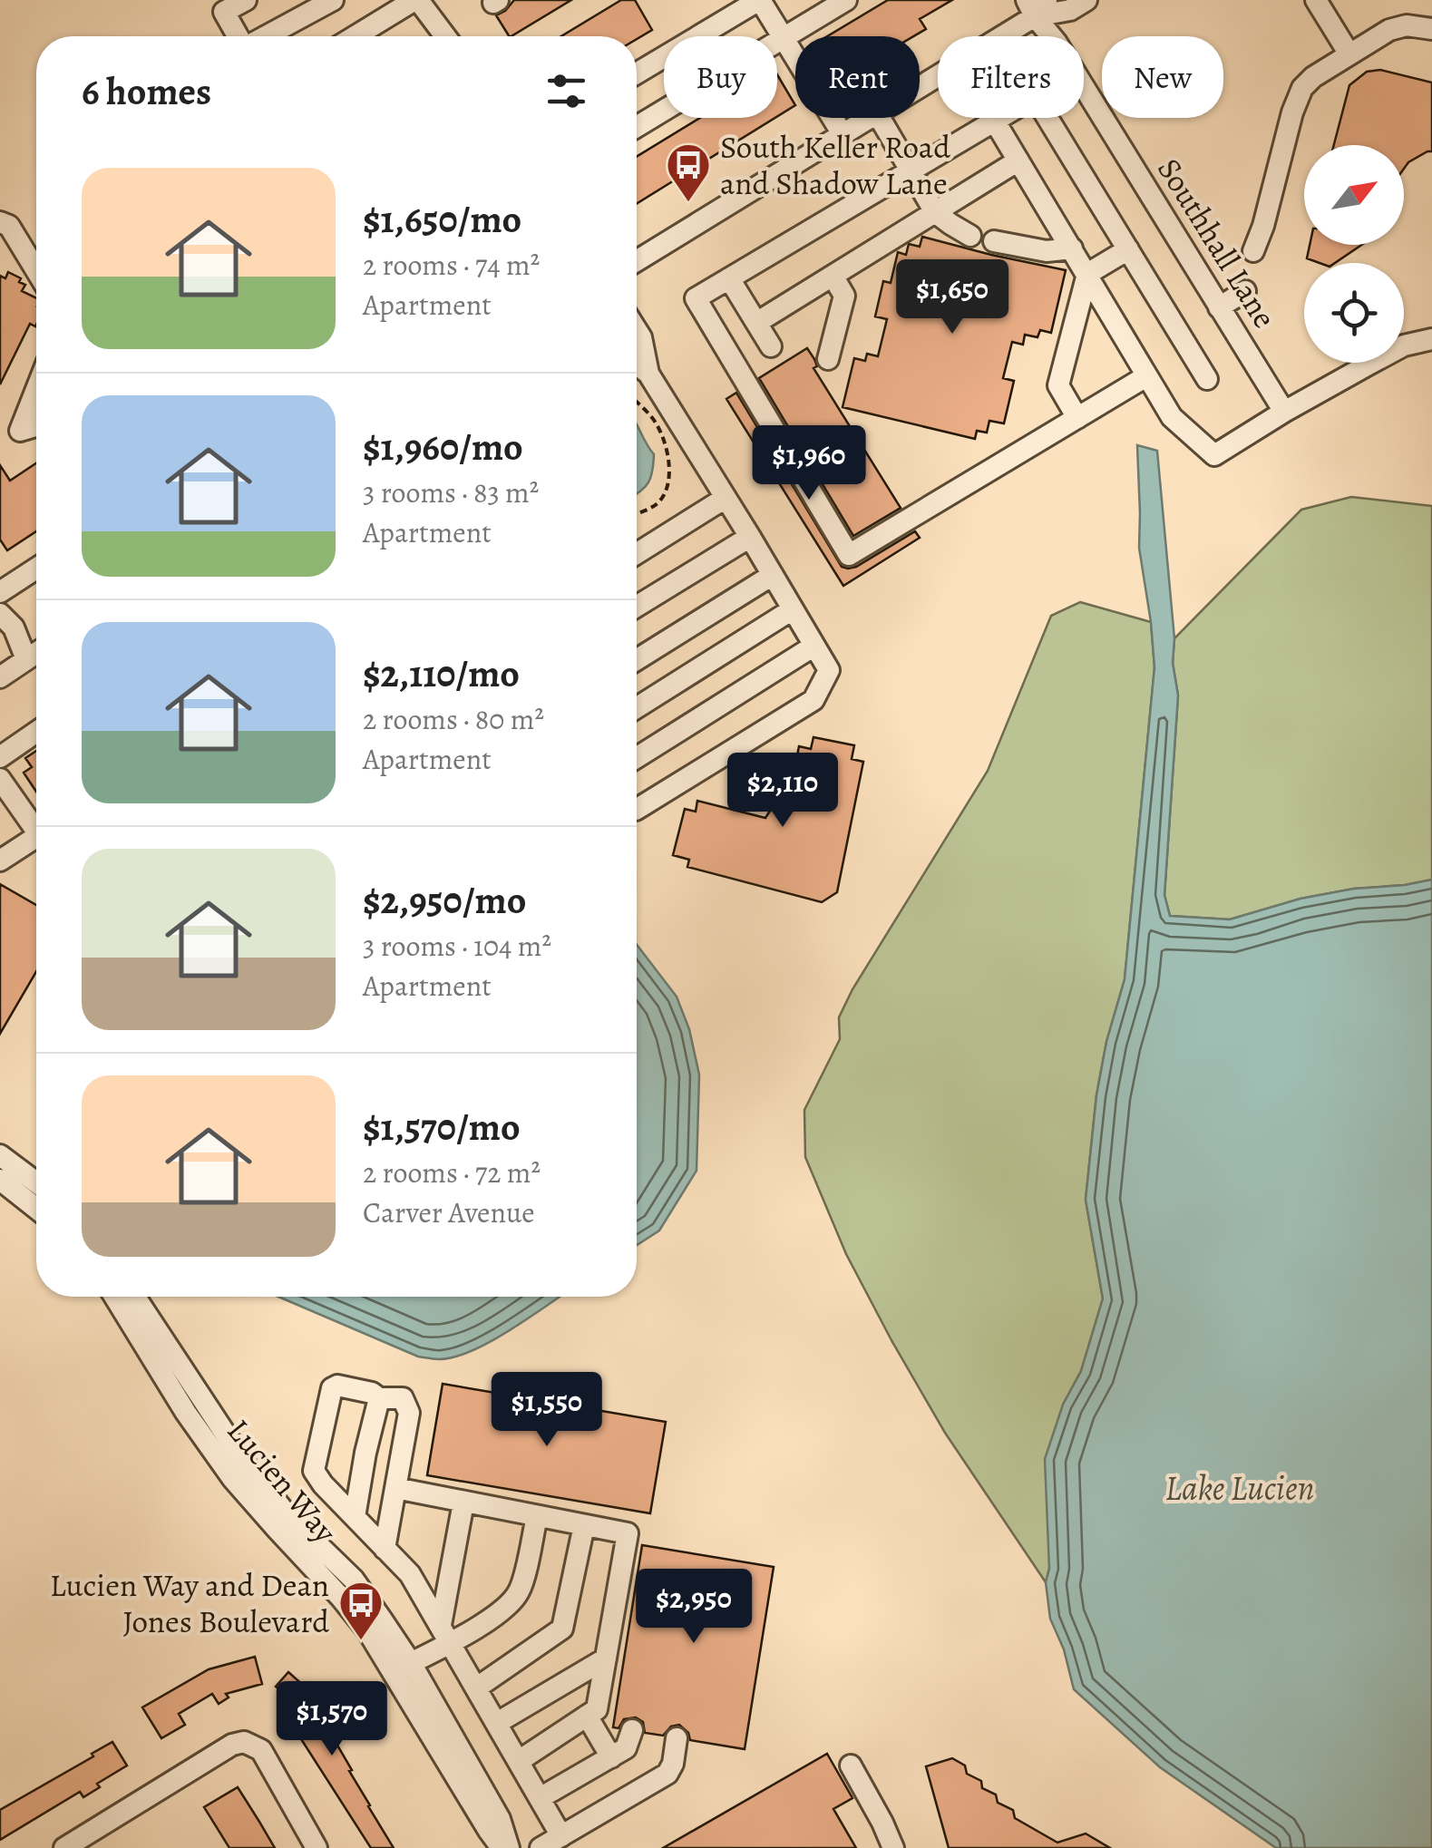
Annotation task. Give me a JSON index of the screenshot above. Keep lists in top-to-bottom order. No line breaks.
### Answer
{"streets":{"street":["Southhall Lane","Lucien Way"]},"water":["Lake Lucien"],"places":{"bus stop":["South Keller Road and Shadow Lane","Lucien Way and Dean Jones Boulevard"]},"north":"top right","page":{"chip":["Buy","Rent","Filters","New"],"heading":"6 homes","list":[{"name":"$1,650/mo","note":"2 rooms · 74 m² · Apartment"},{"name":"$1,960/mo","note":"3 rooms · 83 m² · Apartment"},{"name":"$2,110/mo","note":"2 rooms · 80 m² · Apartment"},{"name":"$2,950/mo","note":"3 rooms · 104 m² · Apartment"},{"name":"$1,570/mo","note":"2 rooms · 72 m² · Carver Avenue"}],"price":["$1,650","$1,960","$2,110","$1,550","$2,950","$1,570"]}}
